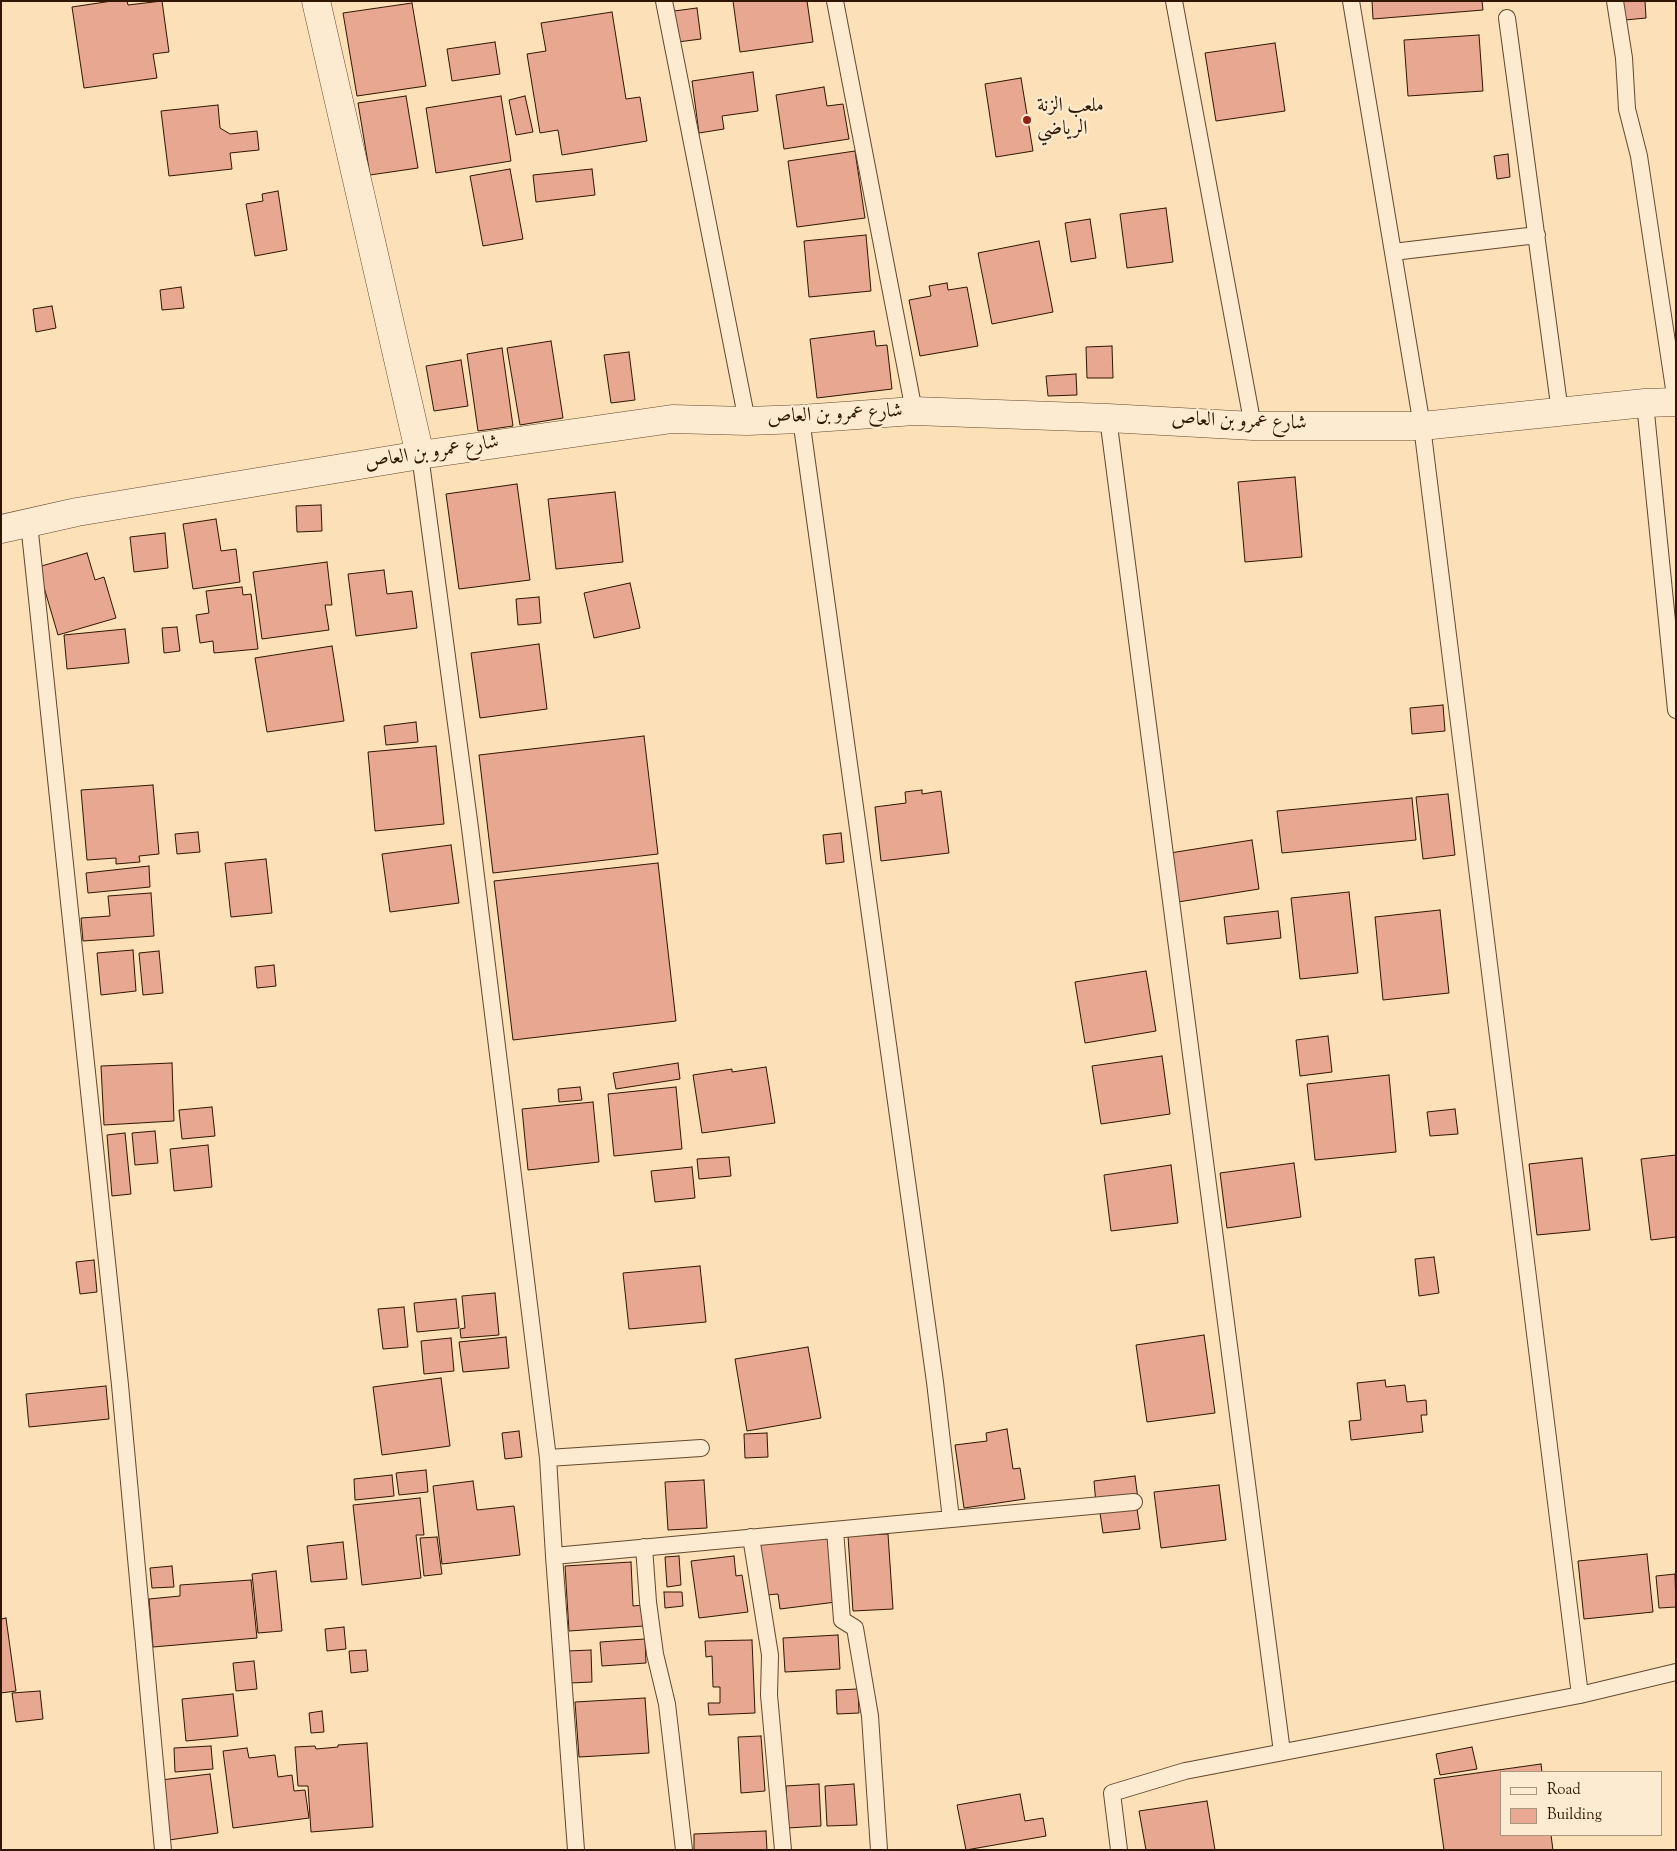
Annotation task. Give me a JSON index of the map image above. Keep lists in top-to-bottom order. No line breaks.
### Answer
{"streets":{"street":["شارع عمرو بن العاص"]},"places":["ملعب الزنة الرياضي"],"legend":["Road","Building"]}
